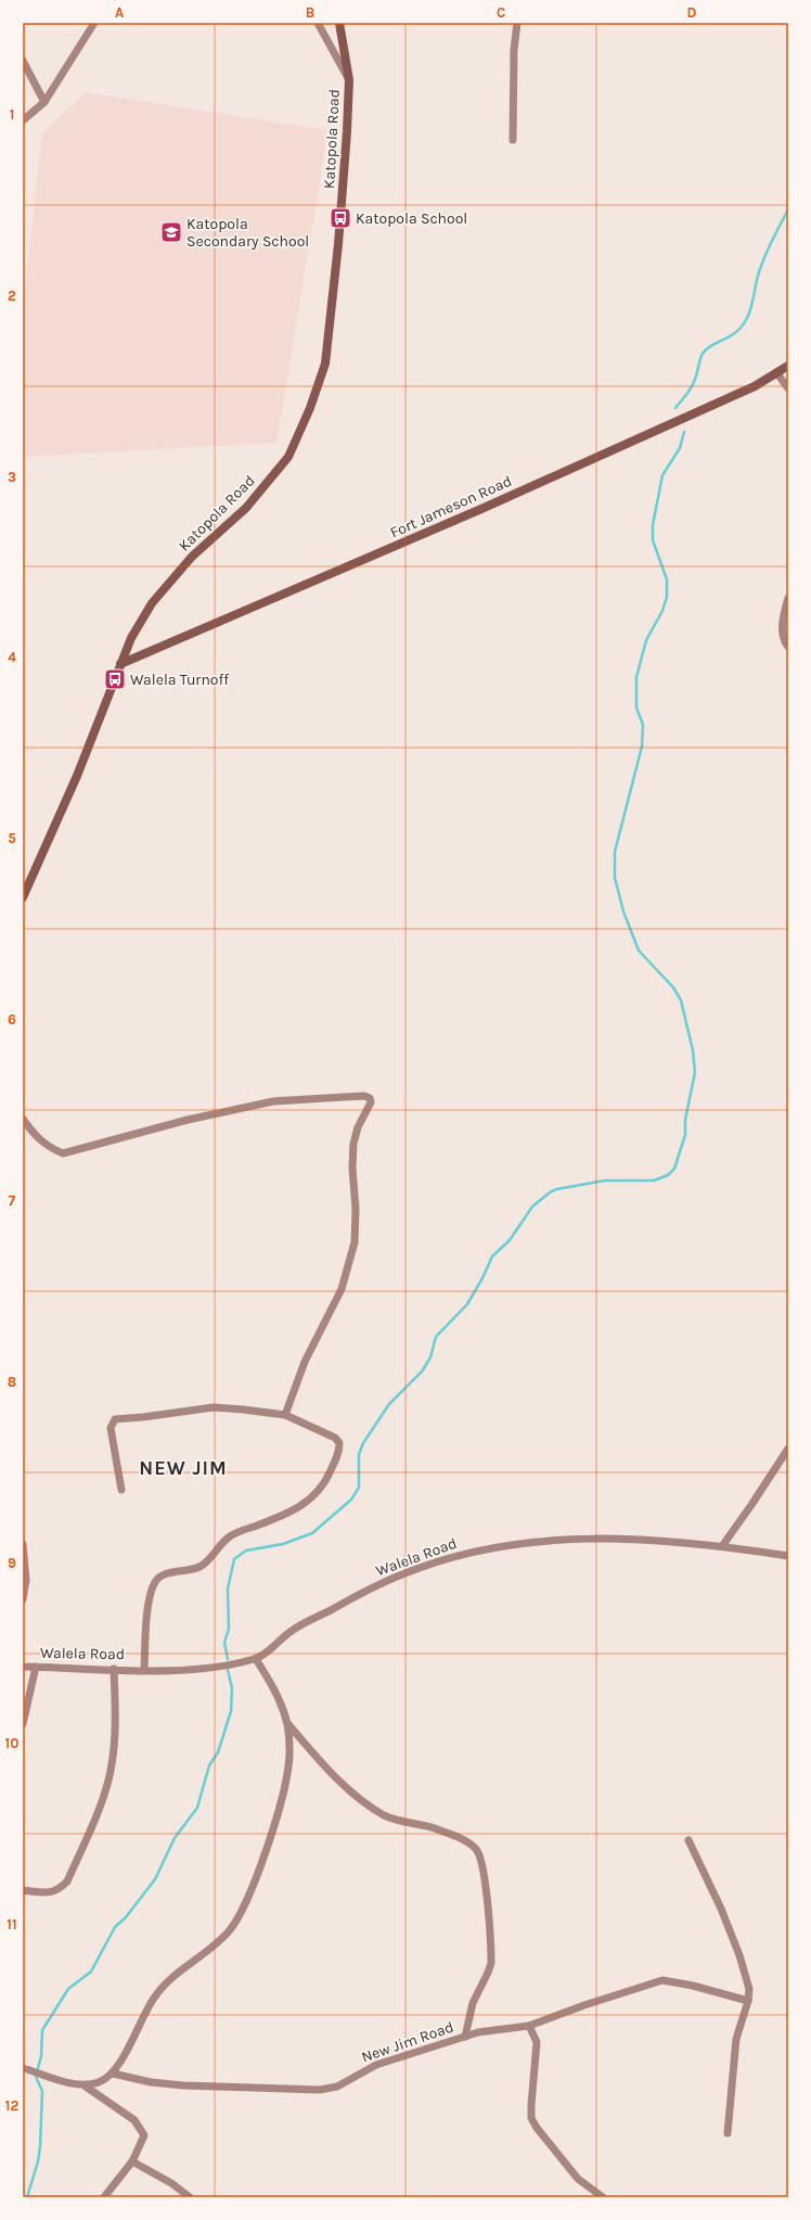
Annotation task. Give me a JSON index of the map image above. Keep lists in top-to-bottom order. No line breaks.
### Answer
{"streets":{"street":["Katopola Road","Fort Jameson Road","Walela Road","New Jim Road"]},"crossings":[["Katopola Road","Fort Jameson Road"]],"districts":["NEW JIM"],"places":{"bus stop":["Katopola School","Walela Turnoff"],"school or university":["Katopola Secondary School"]},"grid":{"columns":["A","B","C","D"],"rows":["1","2","3","4","5","6","7","8","9","10","11","12"]}}
